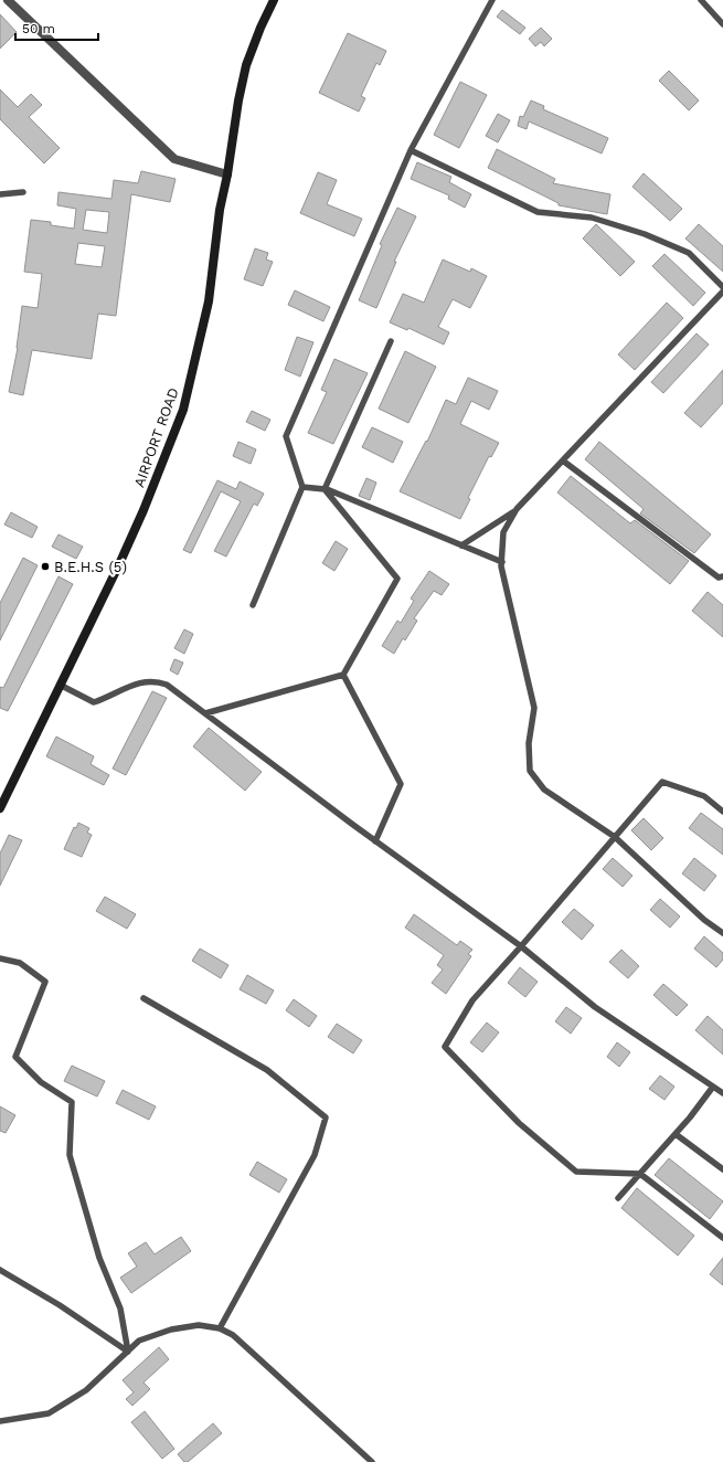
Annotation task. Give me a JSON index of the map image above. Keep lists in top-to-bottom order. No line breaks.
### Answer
{"streets":{"main road":["AIRPORT ROAD"]},"places":["B.E.H.S (5)"],"scale_bar":"50 m"}
